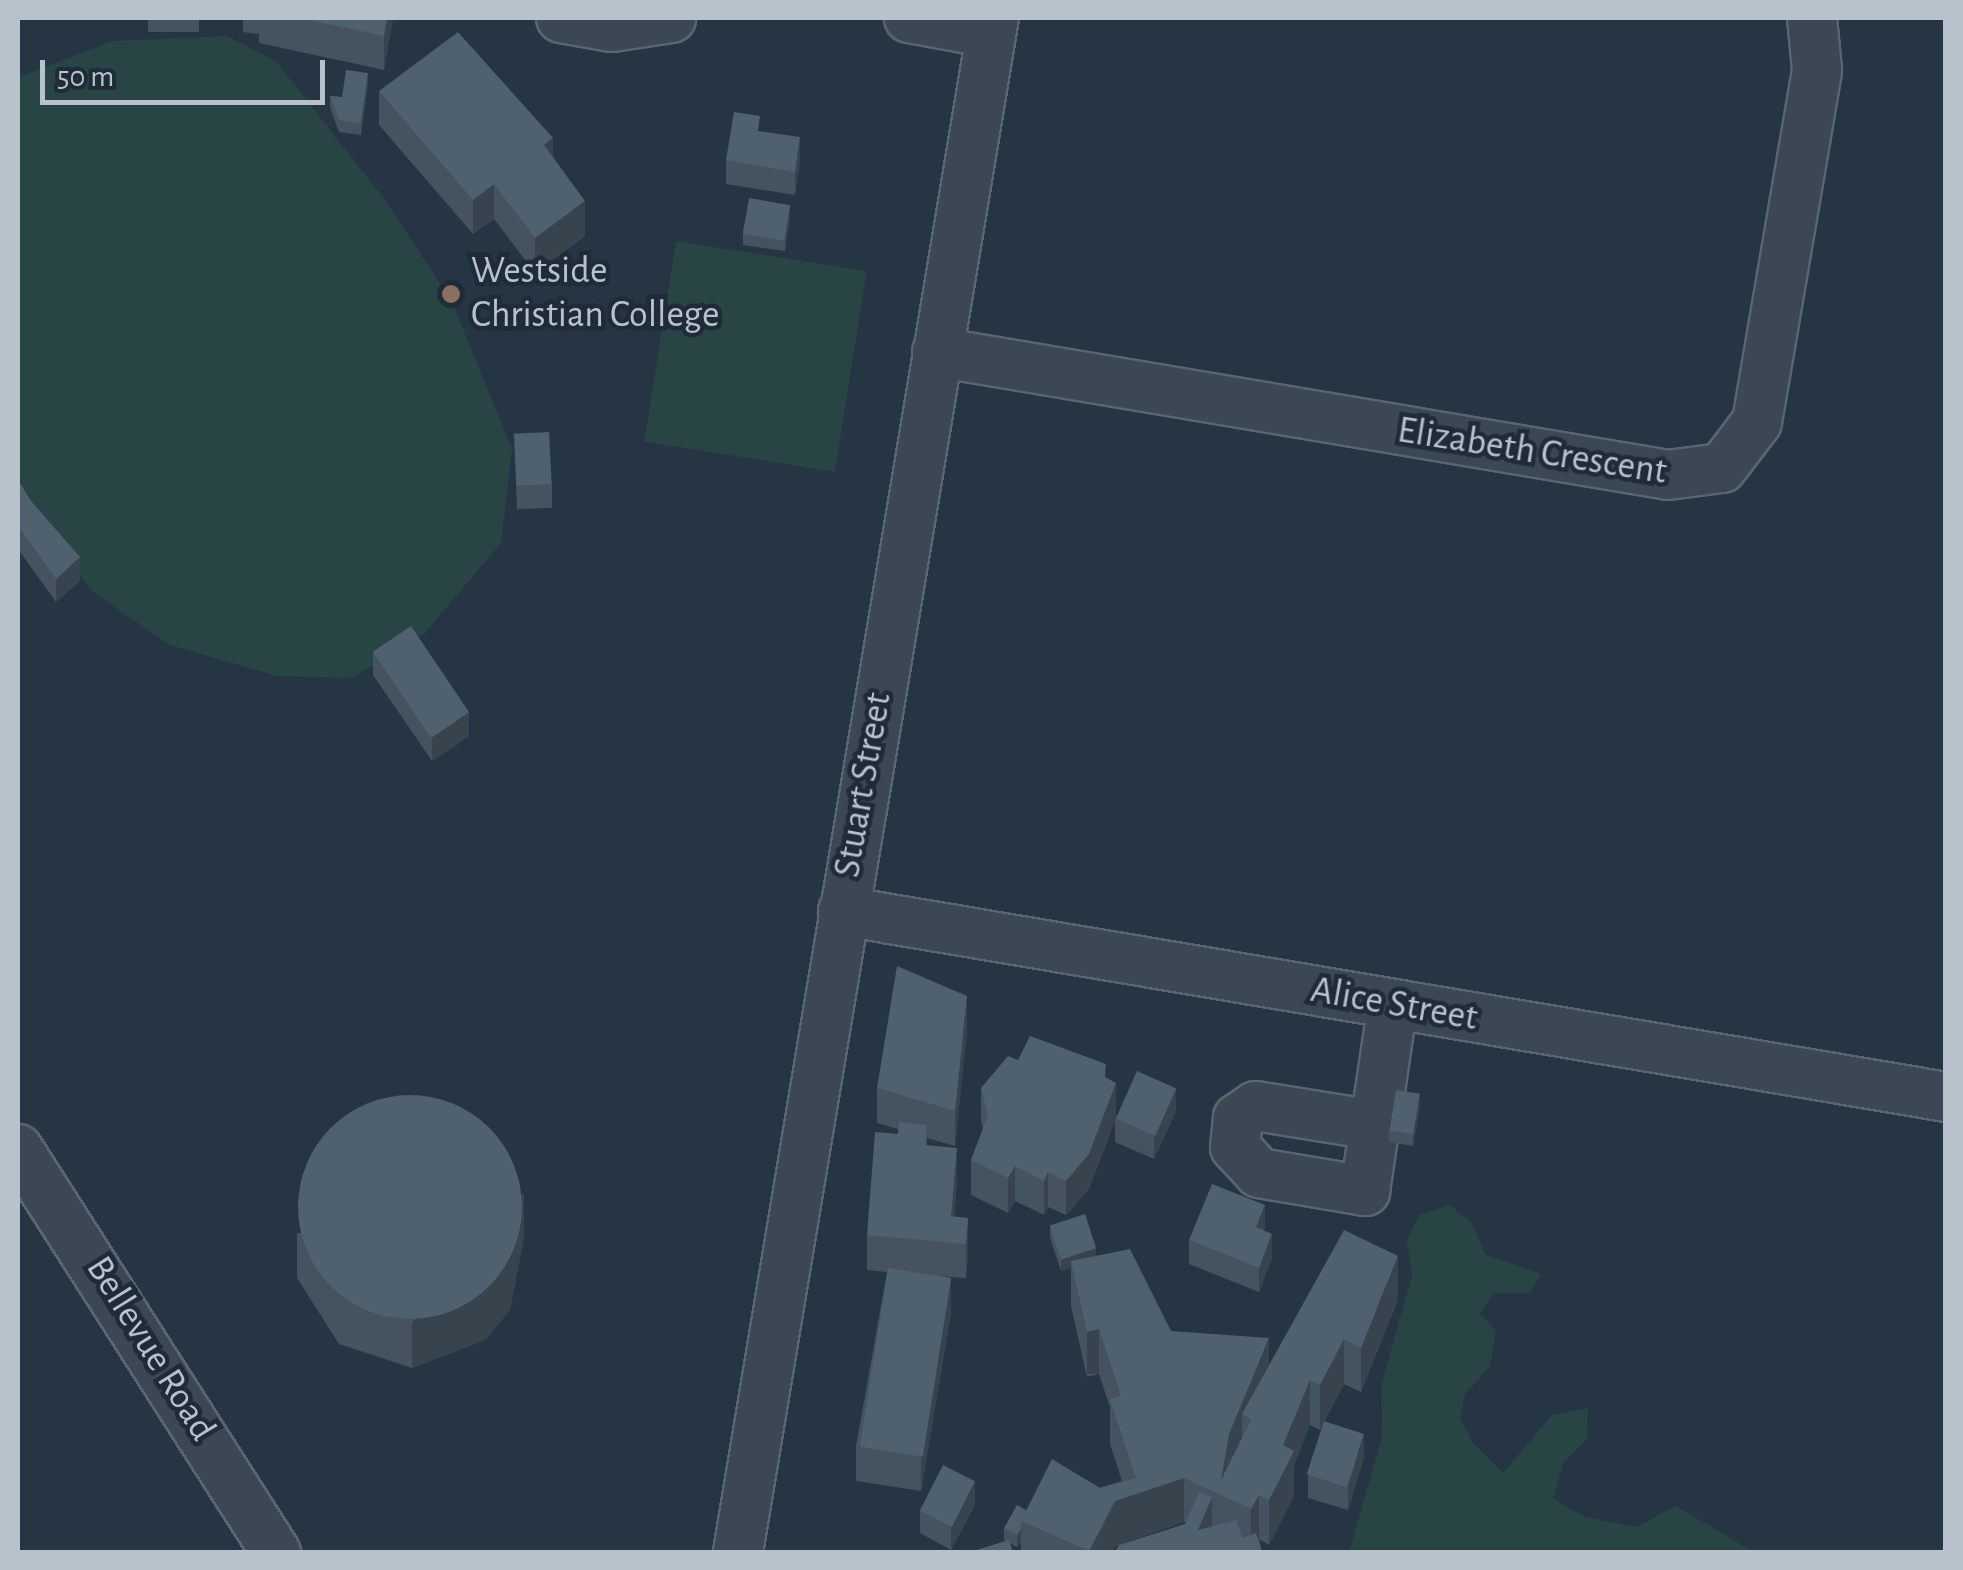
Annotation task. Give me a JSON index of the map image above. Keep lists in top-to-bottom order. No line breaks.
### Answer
{"streets":{"street":["Elizabeth Crescent","Stuart Street","Alice Street","Bellevue Road"]},"crossings":[["Elizabeth Crescent","Stuart Street"],["Stuart Street","Alice Street"]],"places":["Westside Christian College"],"scale_bar":"50 m"}
